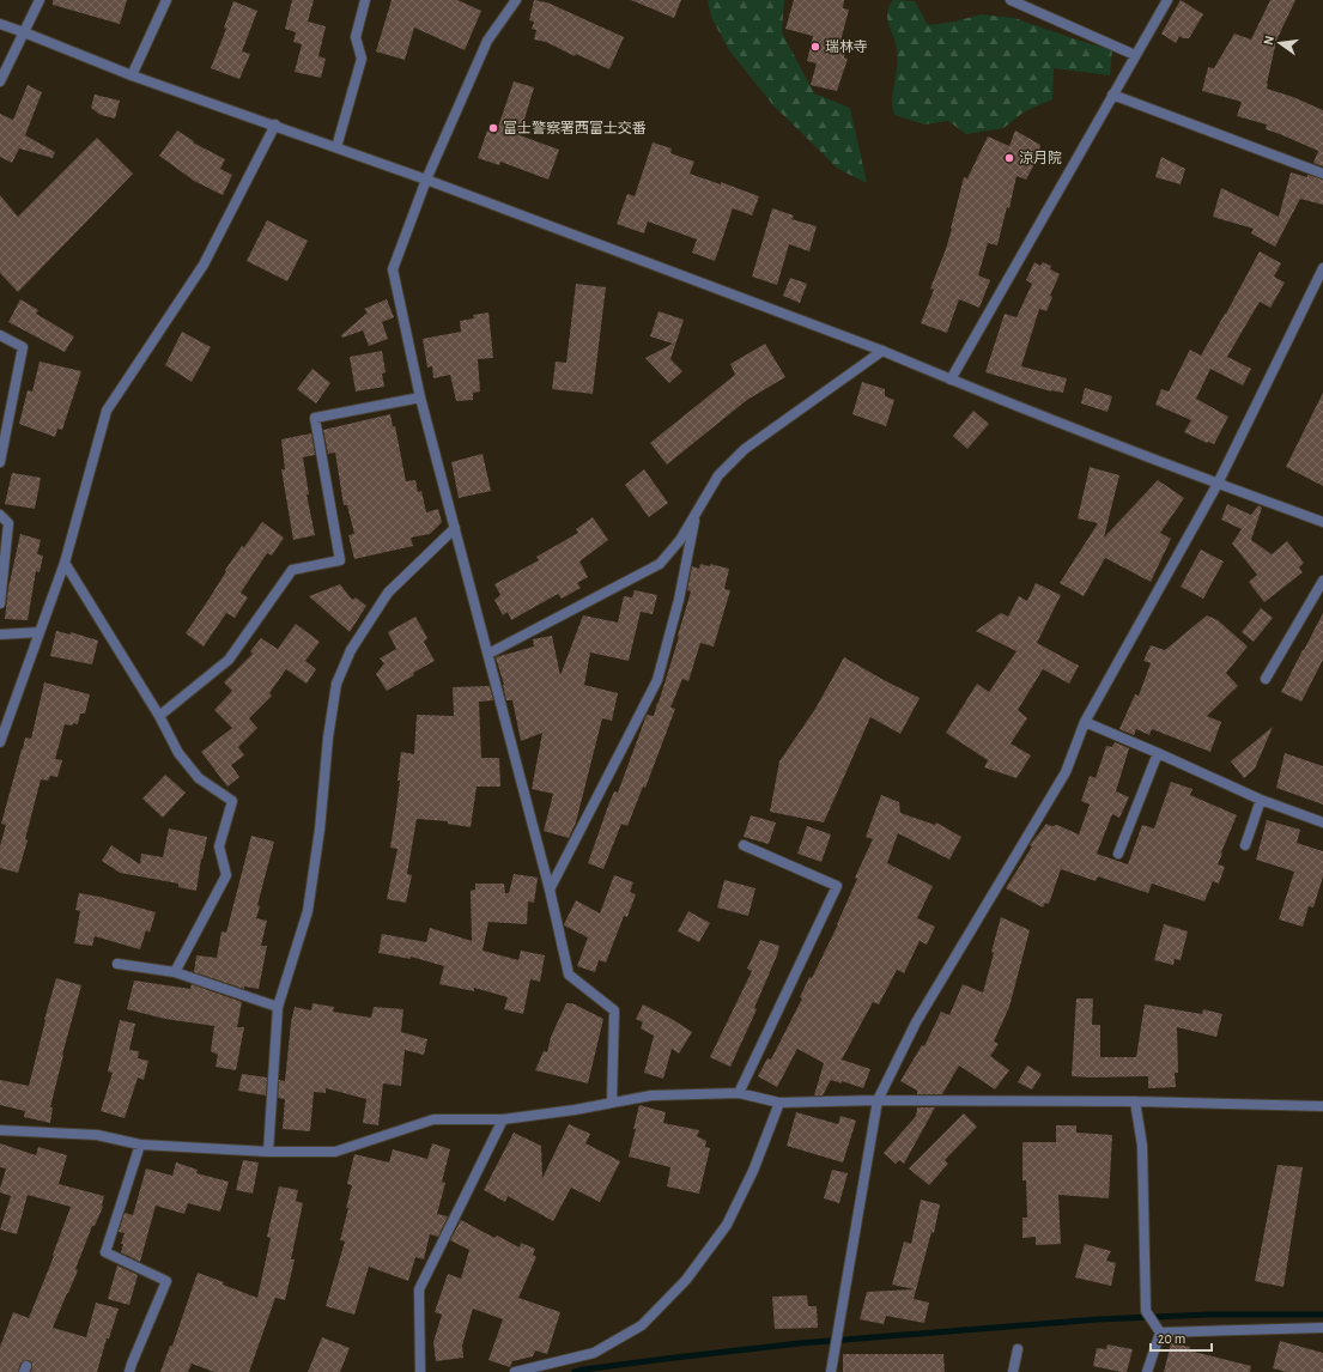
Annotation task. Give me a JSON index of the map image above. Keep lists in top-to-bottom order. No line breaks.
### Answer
{"places":["瑞林寺","富士警察署西富士交番","涼月院"],"scale_bar":"20 m","north":"left"}
